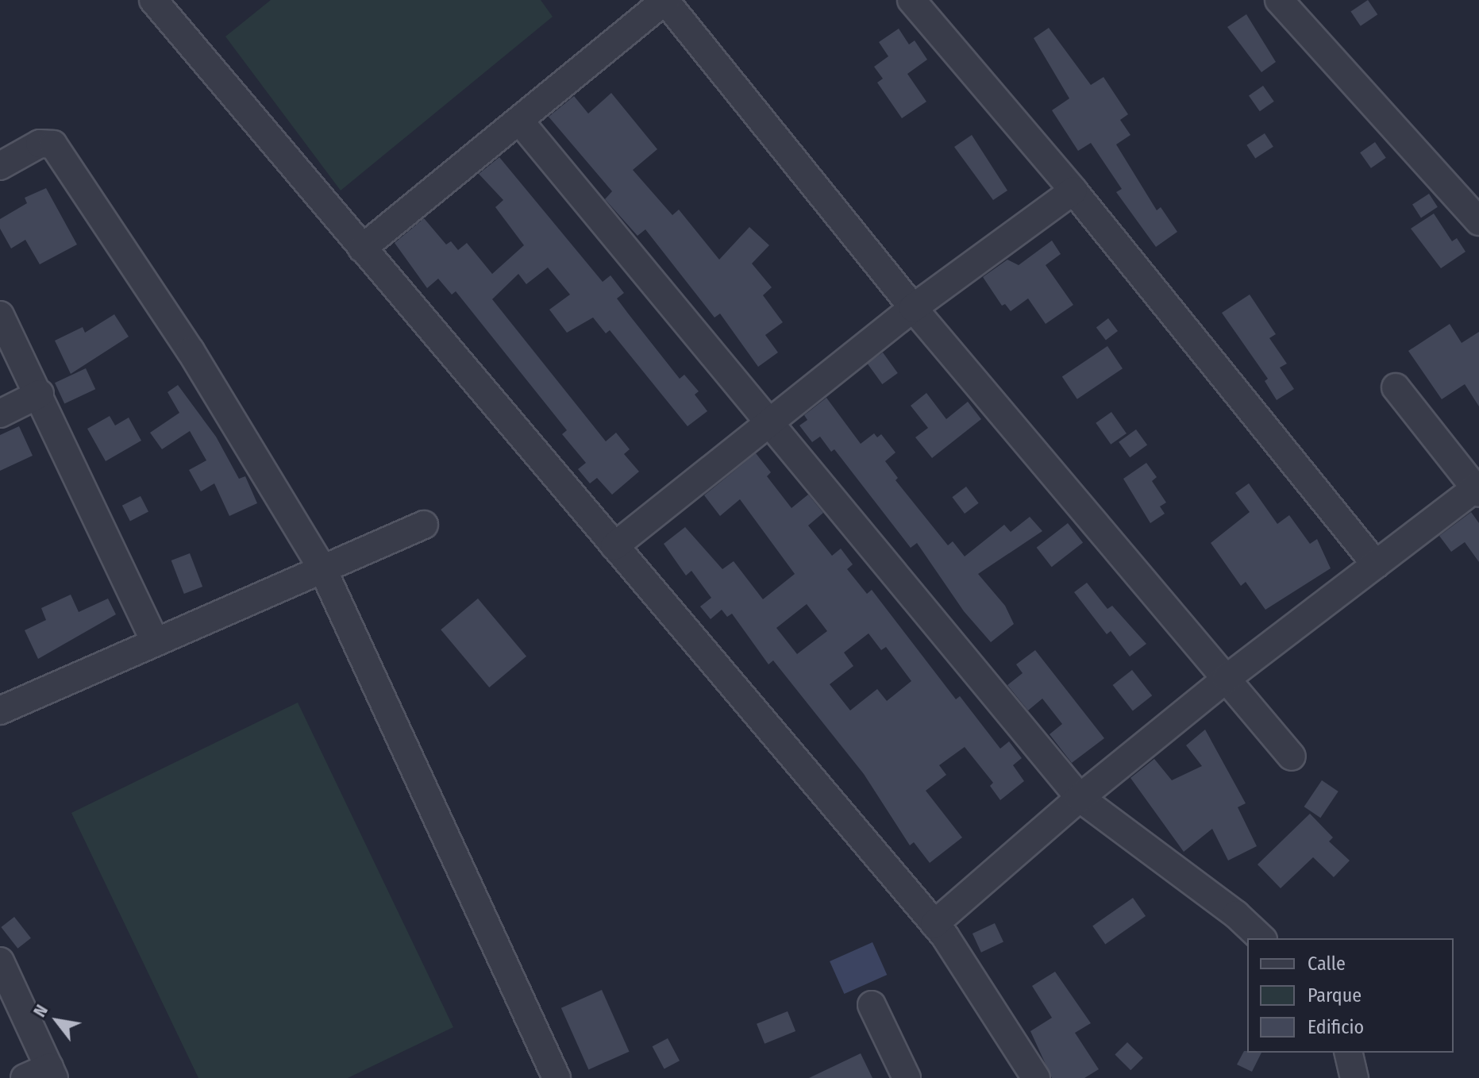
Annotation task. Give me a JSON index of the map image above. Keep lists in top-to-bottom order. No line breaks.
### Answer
{"legend":["Calle","Parque","Edificio"],"north":"top left"}
